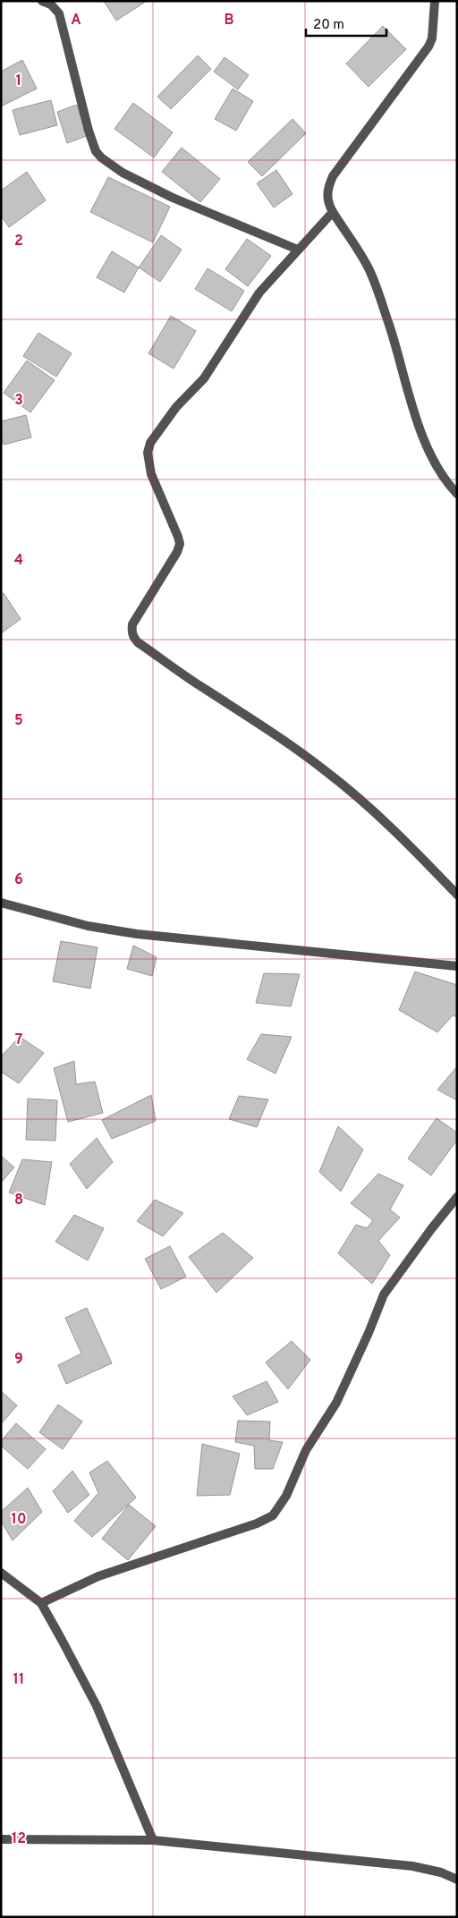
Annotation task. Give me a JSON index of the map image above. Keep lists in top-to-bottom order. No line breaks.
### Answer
{"scale_bar":"20 m","grid":{"columns":["A","B"],"rows":["1","2","3","4","5","6","7","8","9","10","11","12"]}}
